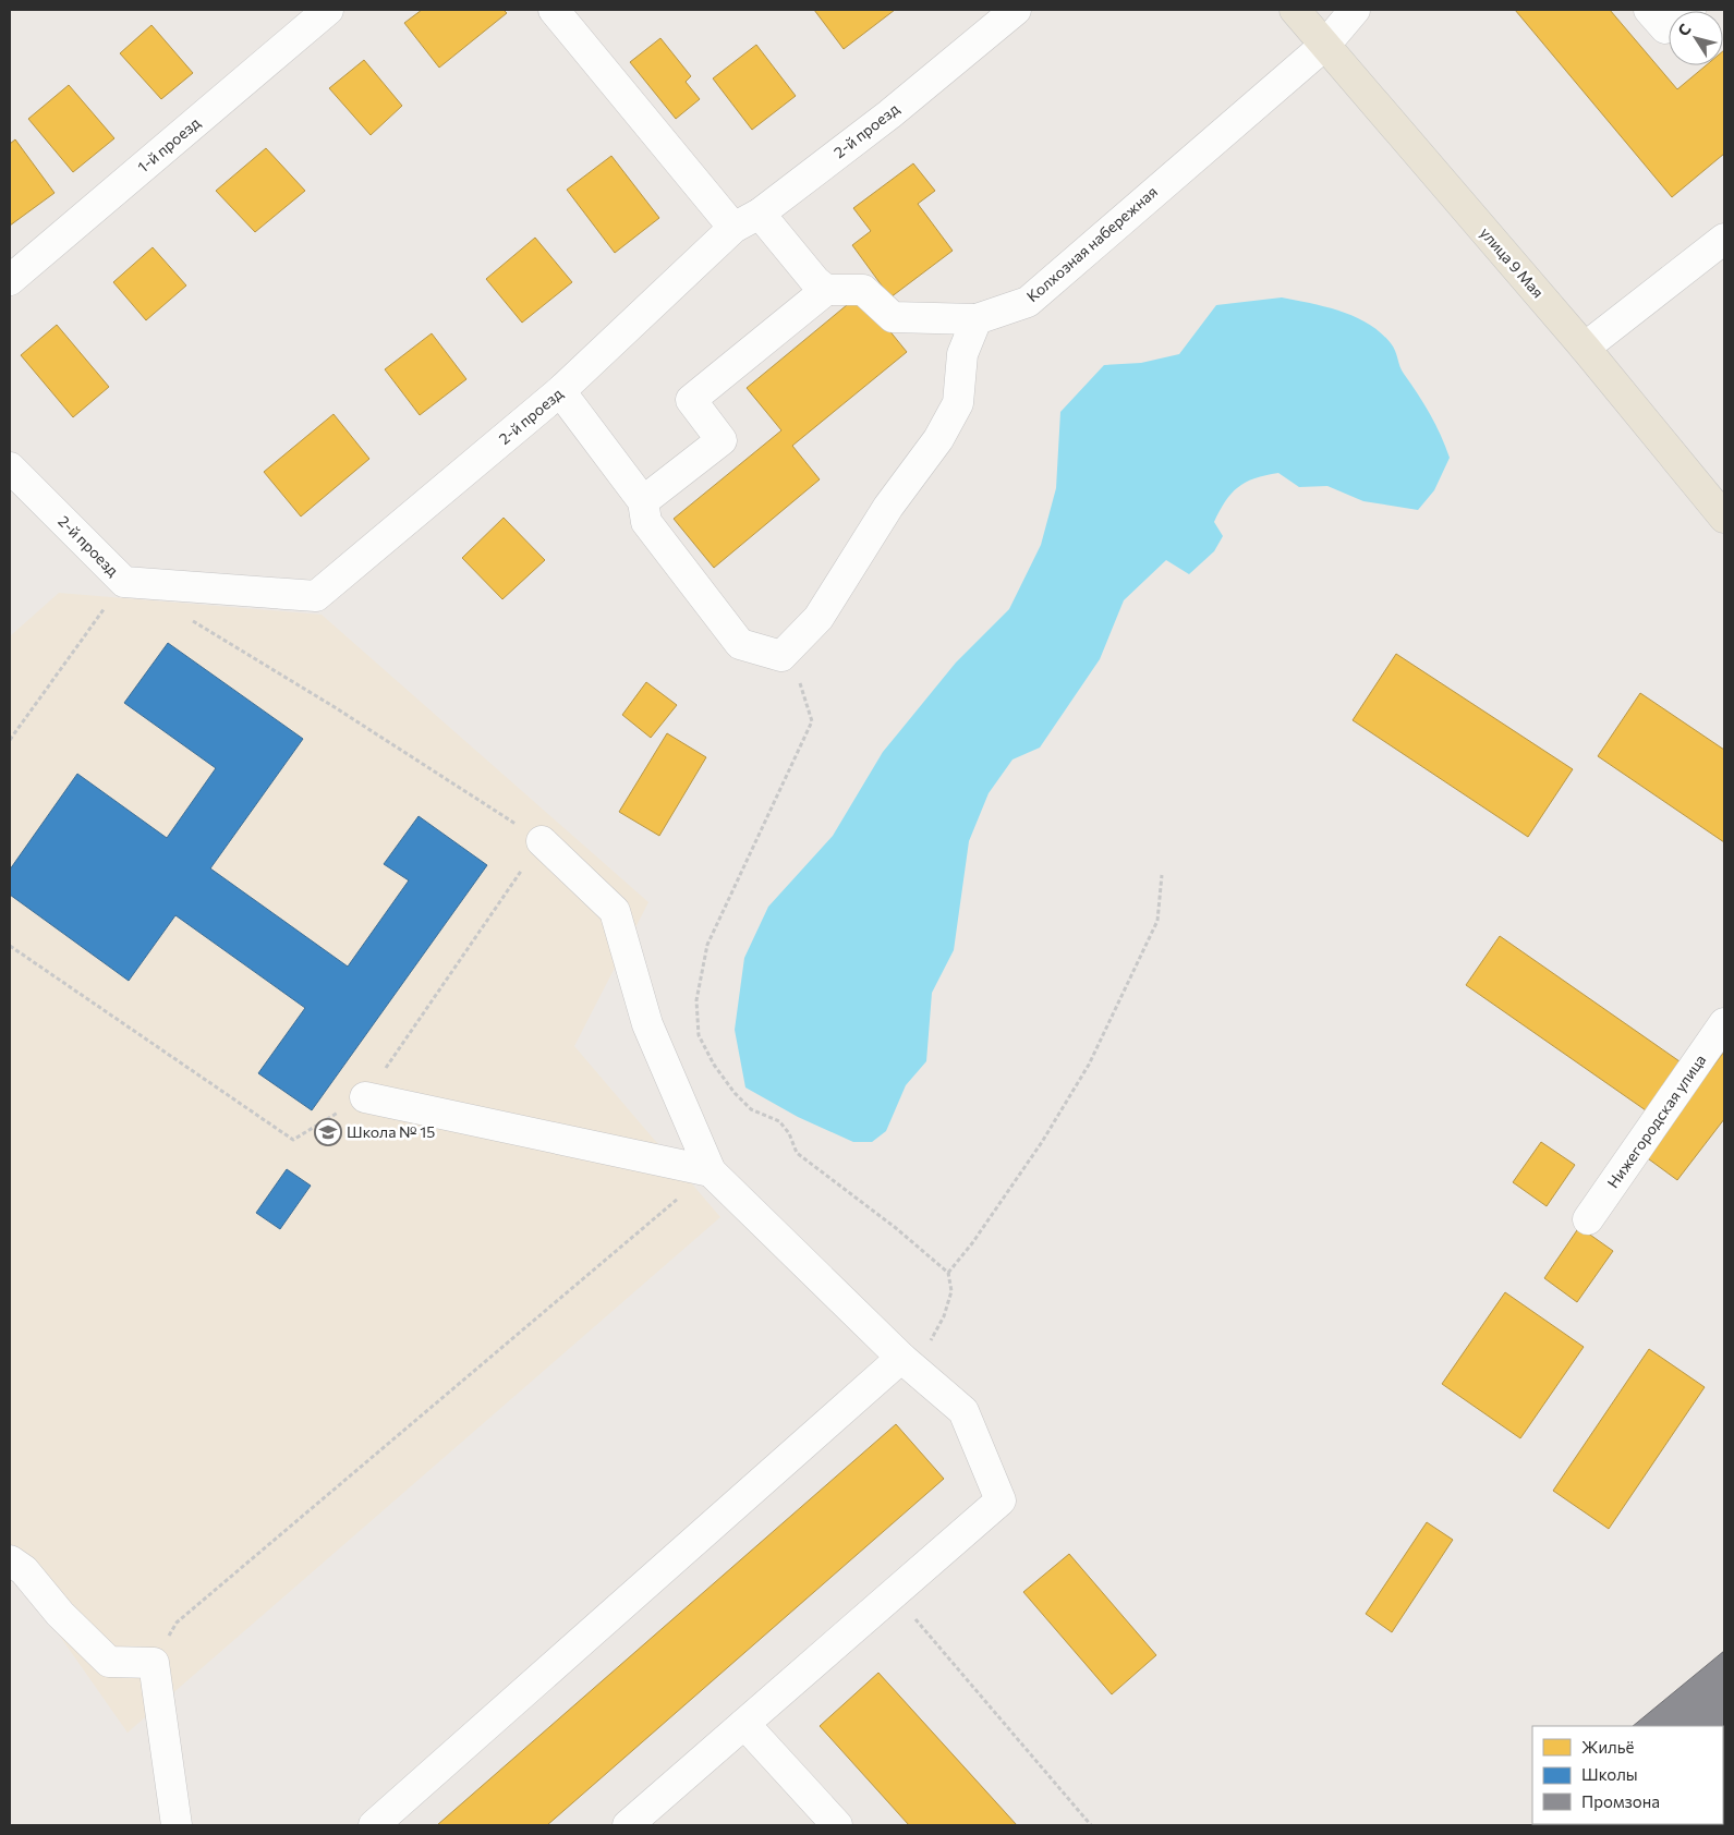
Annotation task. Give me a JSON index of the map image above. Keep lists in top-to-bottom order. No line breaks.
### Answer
{"streets":{"main road":["улица 9 Мая"],"street":["2-й проезд","1-й проезд","Колхозная набережная","Нижегородская улица"]},"crossings":[["Колхозная набережная","улица 9 Мая"]],"places":{"school or university":["Школа № 15"]},"legend":["Жильё","Школы","Промзона"],"north":"top left"}
